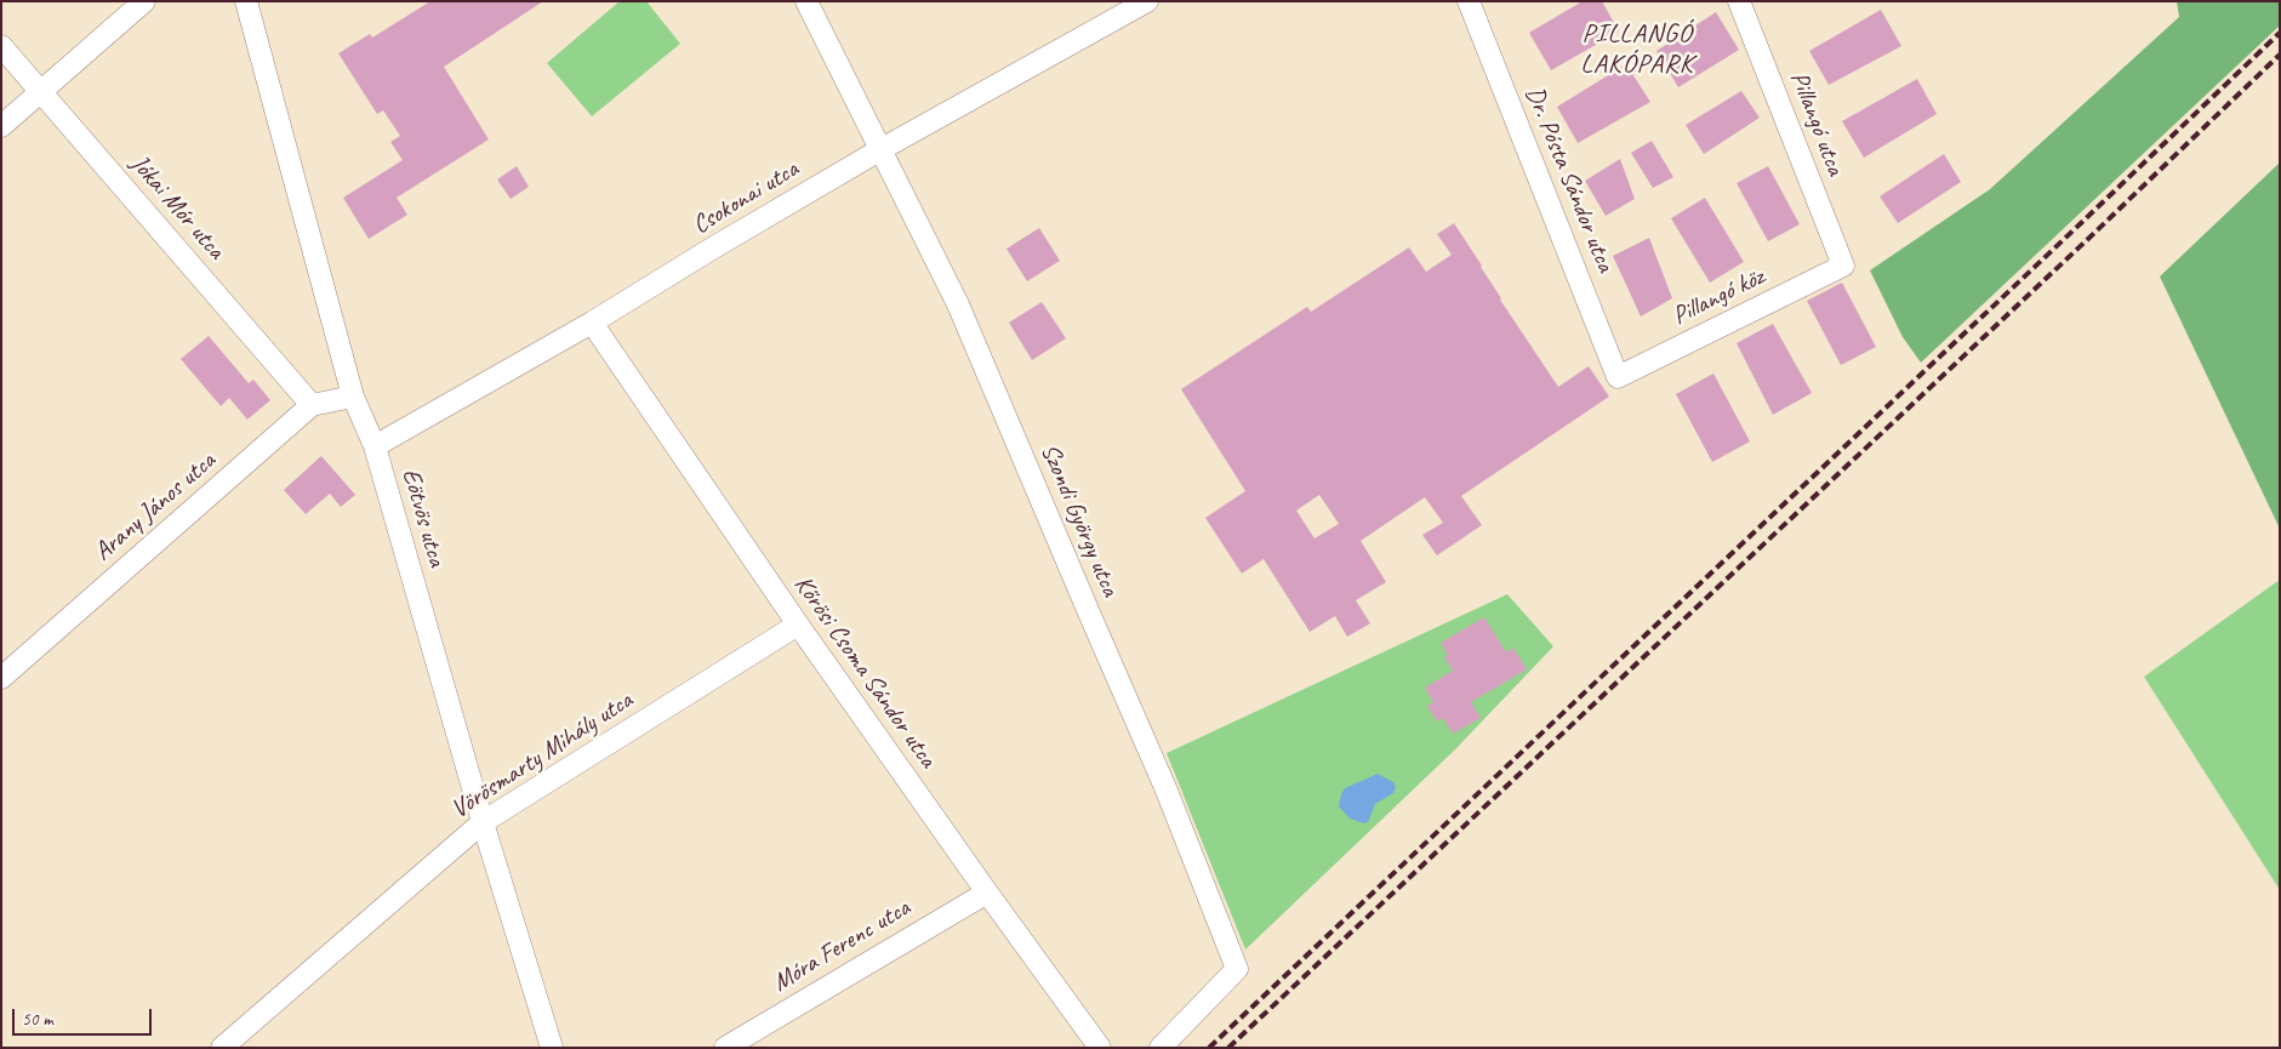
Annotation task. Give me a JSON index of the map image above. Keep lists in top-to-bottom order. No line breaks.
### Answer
{"streets":{"street":["Pillangó utca","Dr. Pósta Sándor utca","Csokonai utca","Jókai Mór utca","Pillangó köz","Arany János utca","Eötvös utca","Szondi György utca","Kőrösi Csoma Sándor utca","Vörösmarty Mihály utca","Móra Ferenc utca"]},"crossings":[["Pillangó utca","Pillangó köz"],["Dr. Pósta Sándor utca","Pillangó köz"],["Csokonai utca","Eötvös utca"],["Csokonai utca","Szondi György utca"],["Csokonai utca","Kőrösi Csoma Sándor utca"],["Jókai Mór utca","Arany János utca"],["Arany János utca","Eötvös utca"],["Eötvös utca","Vörösmarty Mihály utca"],["Kőrösi Csoma Sándor utca","Vörösmarty Mihály utca"],["Kőrösi Csoma Sándor utca","Móra Ferenc utca"]],"districts":["PILLANGÓ LAKÓPARK"],"scale_bar":"50 m"}
